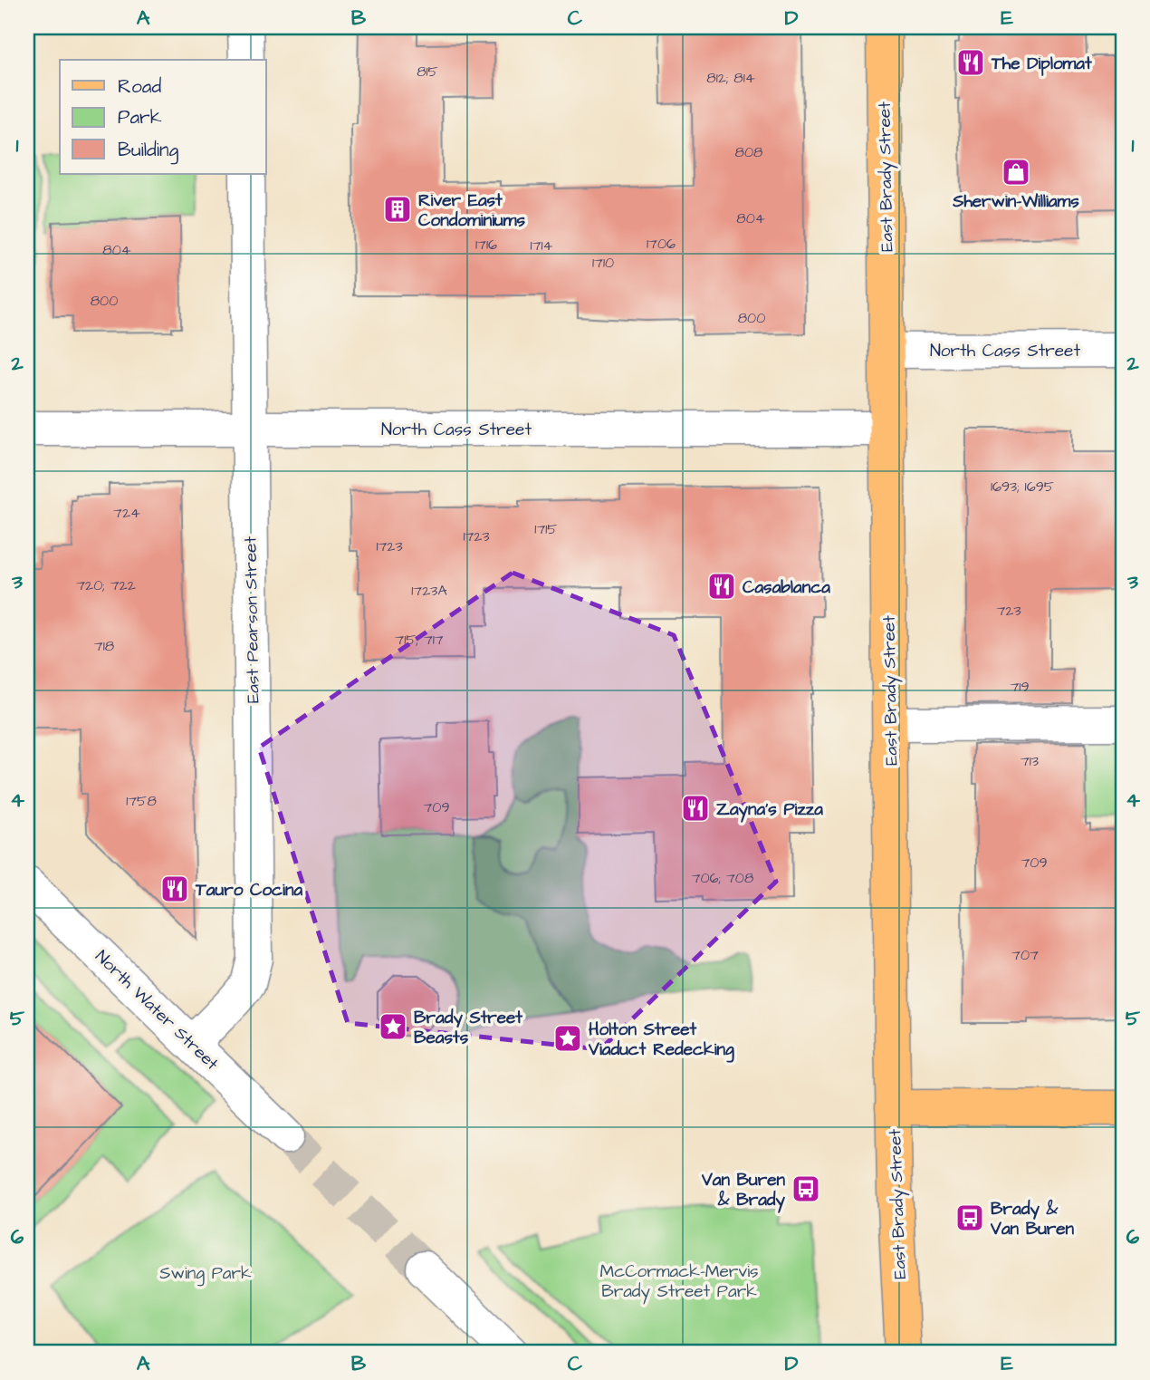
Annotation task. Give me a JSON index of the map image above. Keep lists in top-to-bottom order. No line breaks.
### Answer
{"streets":{"main road":["East Brady Street"],"street":["North Cass Street","East Pearson Street","North Water Street"]},"crossings":[["East Brady Street","North Cass Street"],["North Cass Street","East Pearson Street"],["East Pearson Street","North Water Street"]],"parks":["McCormack-Mervis Brady Street Park","Swing Park"],"places":{"restaurant":["The Diplomat","Casablanca","Zayna's Pizza","Tauro Cocina"],"shop":["Sherwin-Williams"],"building":["River East Condominiums"],"place":["Brady Street Beasts","Holton Street Viaduct Redecking"],"bus stop":["Van Buren & Brady","Brady & Van Buren"]},"house_numbers":["815","812; 814","808","804","1706","1716","1714","804","1710","800","800","1693; 1695","724","1715","1723","1723","720; 722","1723A","723","715; 717","718","719","713","1758","709","709","706; 708","707"],"legend":["Road","Park","Building"],"grid":{"columns":["A","B","C","D","E"],"rows":["1","2","3","4","5","6"]}}
